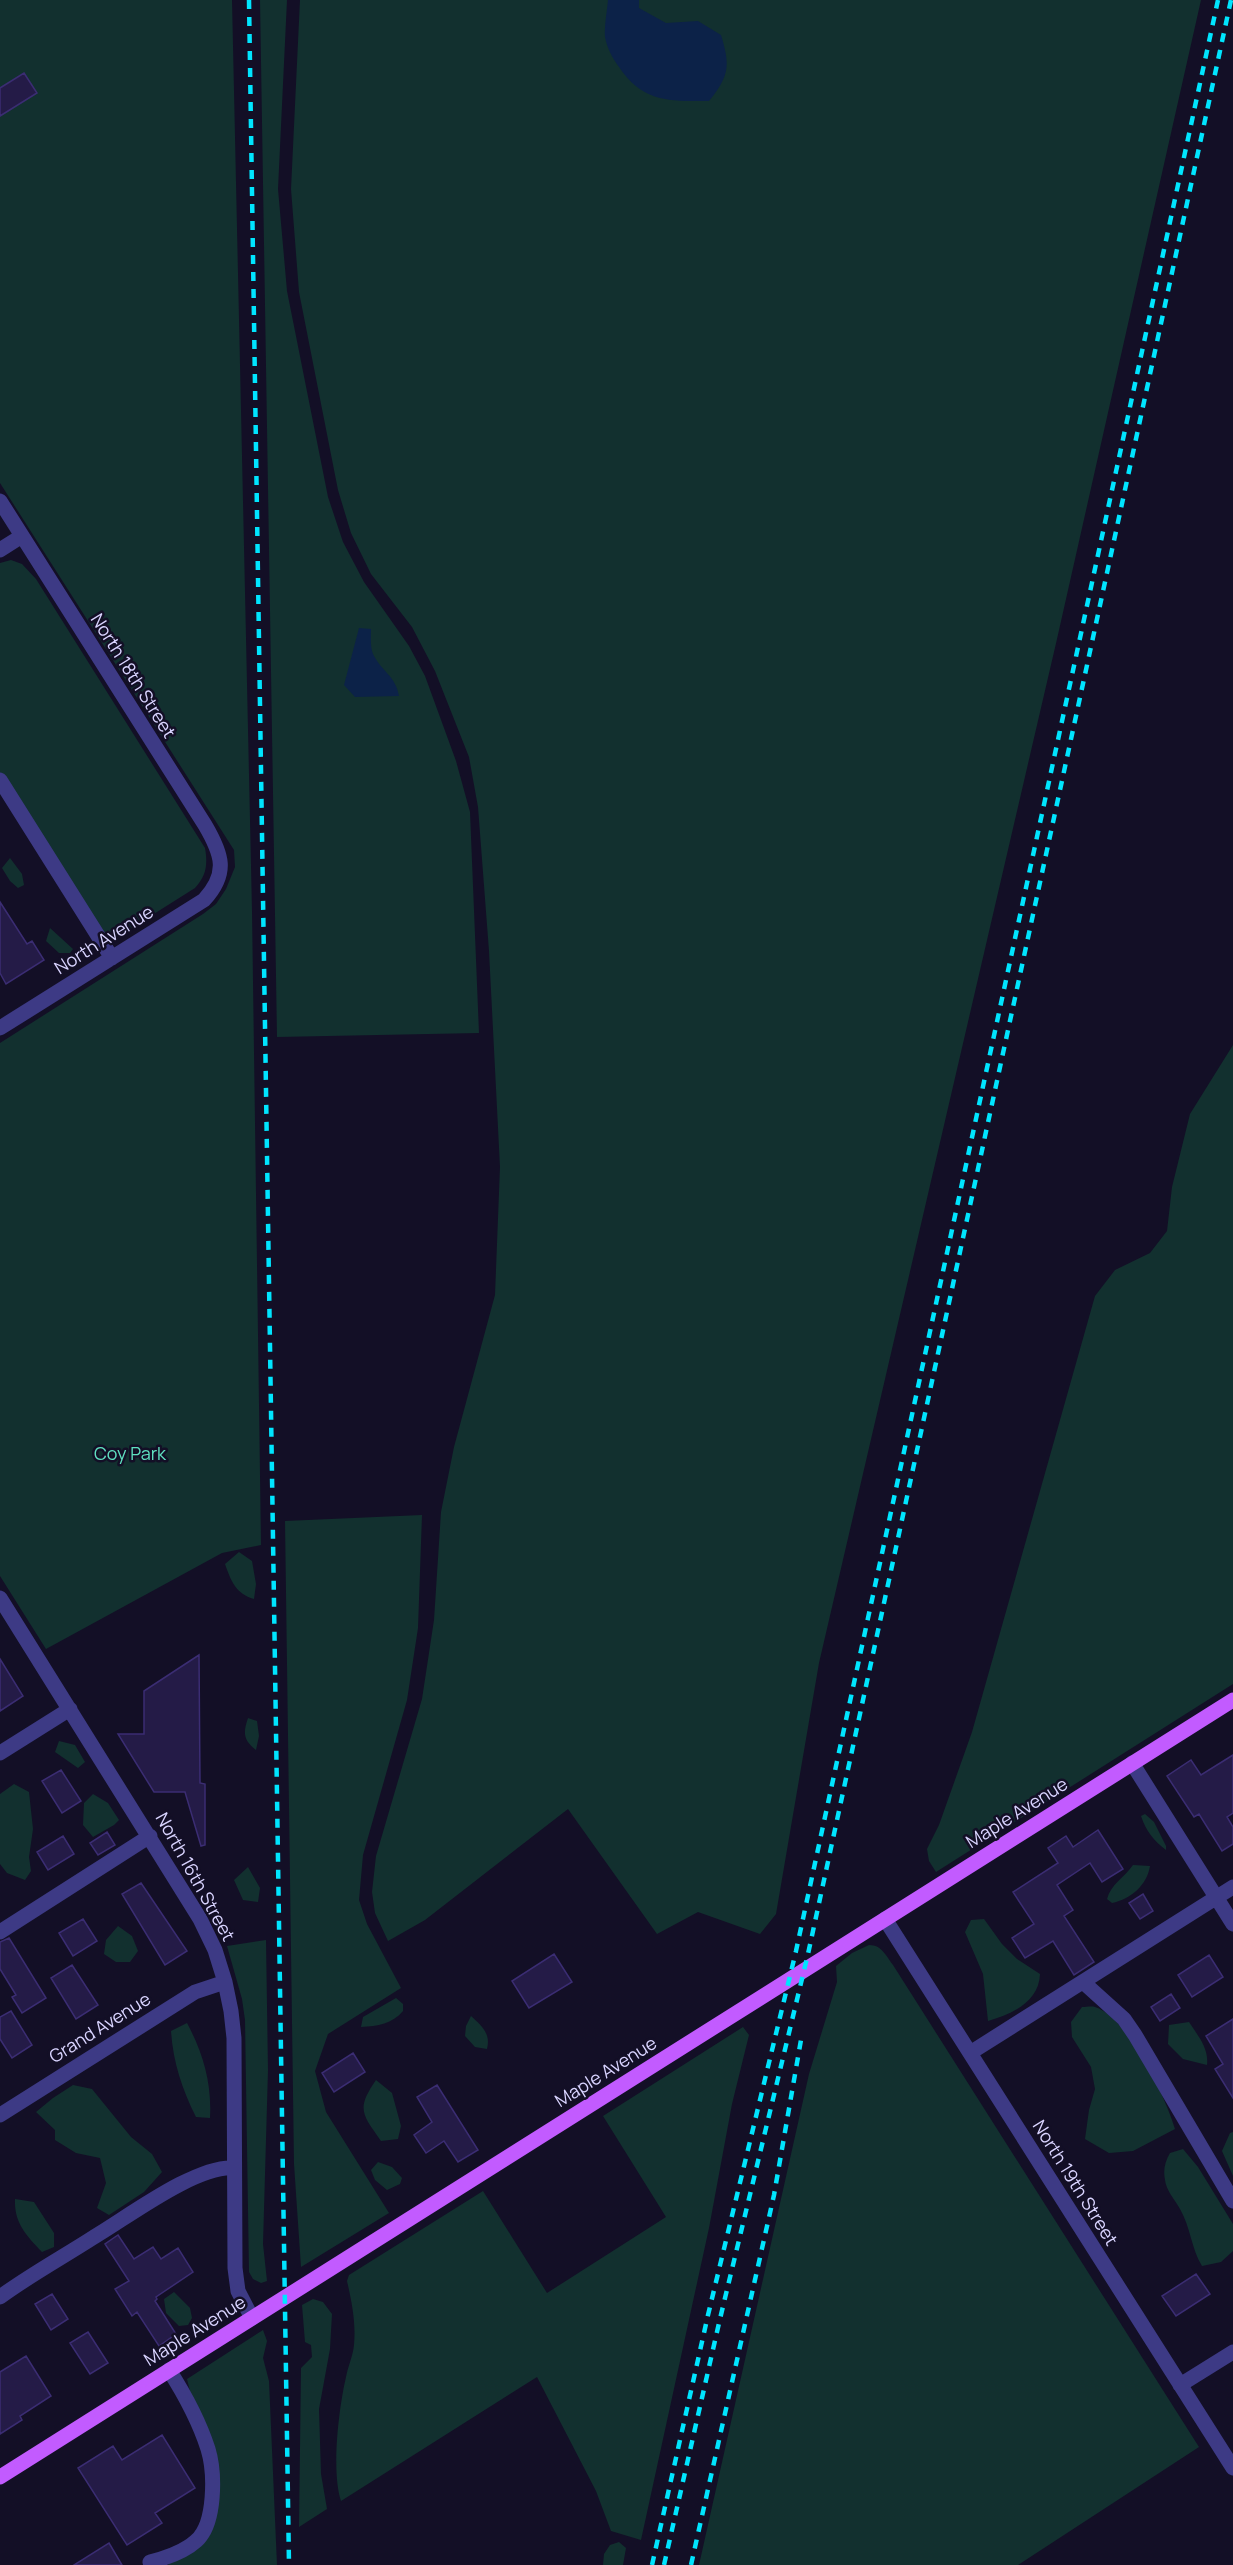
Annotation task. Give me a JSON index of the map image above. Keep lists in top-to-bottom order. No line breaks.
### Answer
{"streets":{"main road":["Maple Avenue"],"street":["North 18th Street","North Avenue","North 16th Street","Grand Avenue","North 19th Street"]},"crossings":[["North 18th Street","North Avenue"],["Maple Avenue","North 16th Street"],["Maple Avenue","North 19th Street"],["North 16th Street","Grand Avenue"]],"parks":["Coy Park"]}
